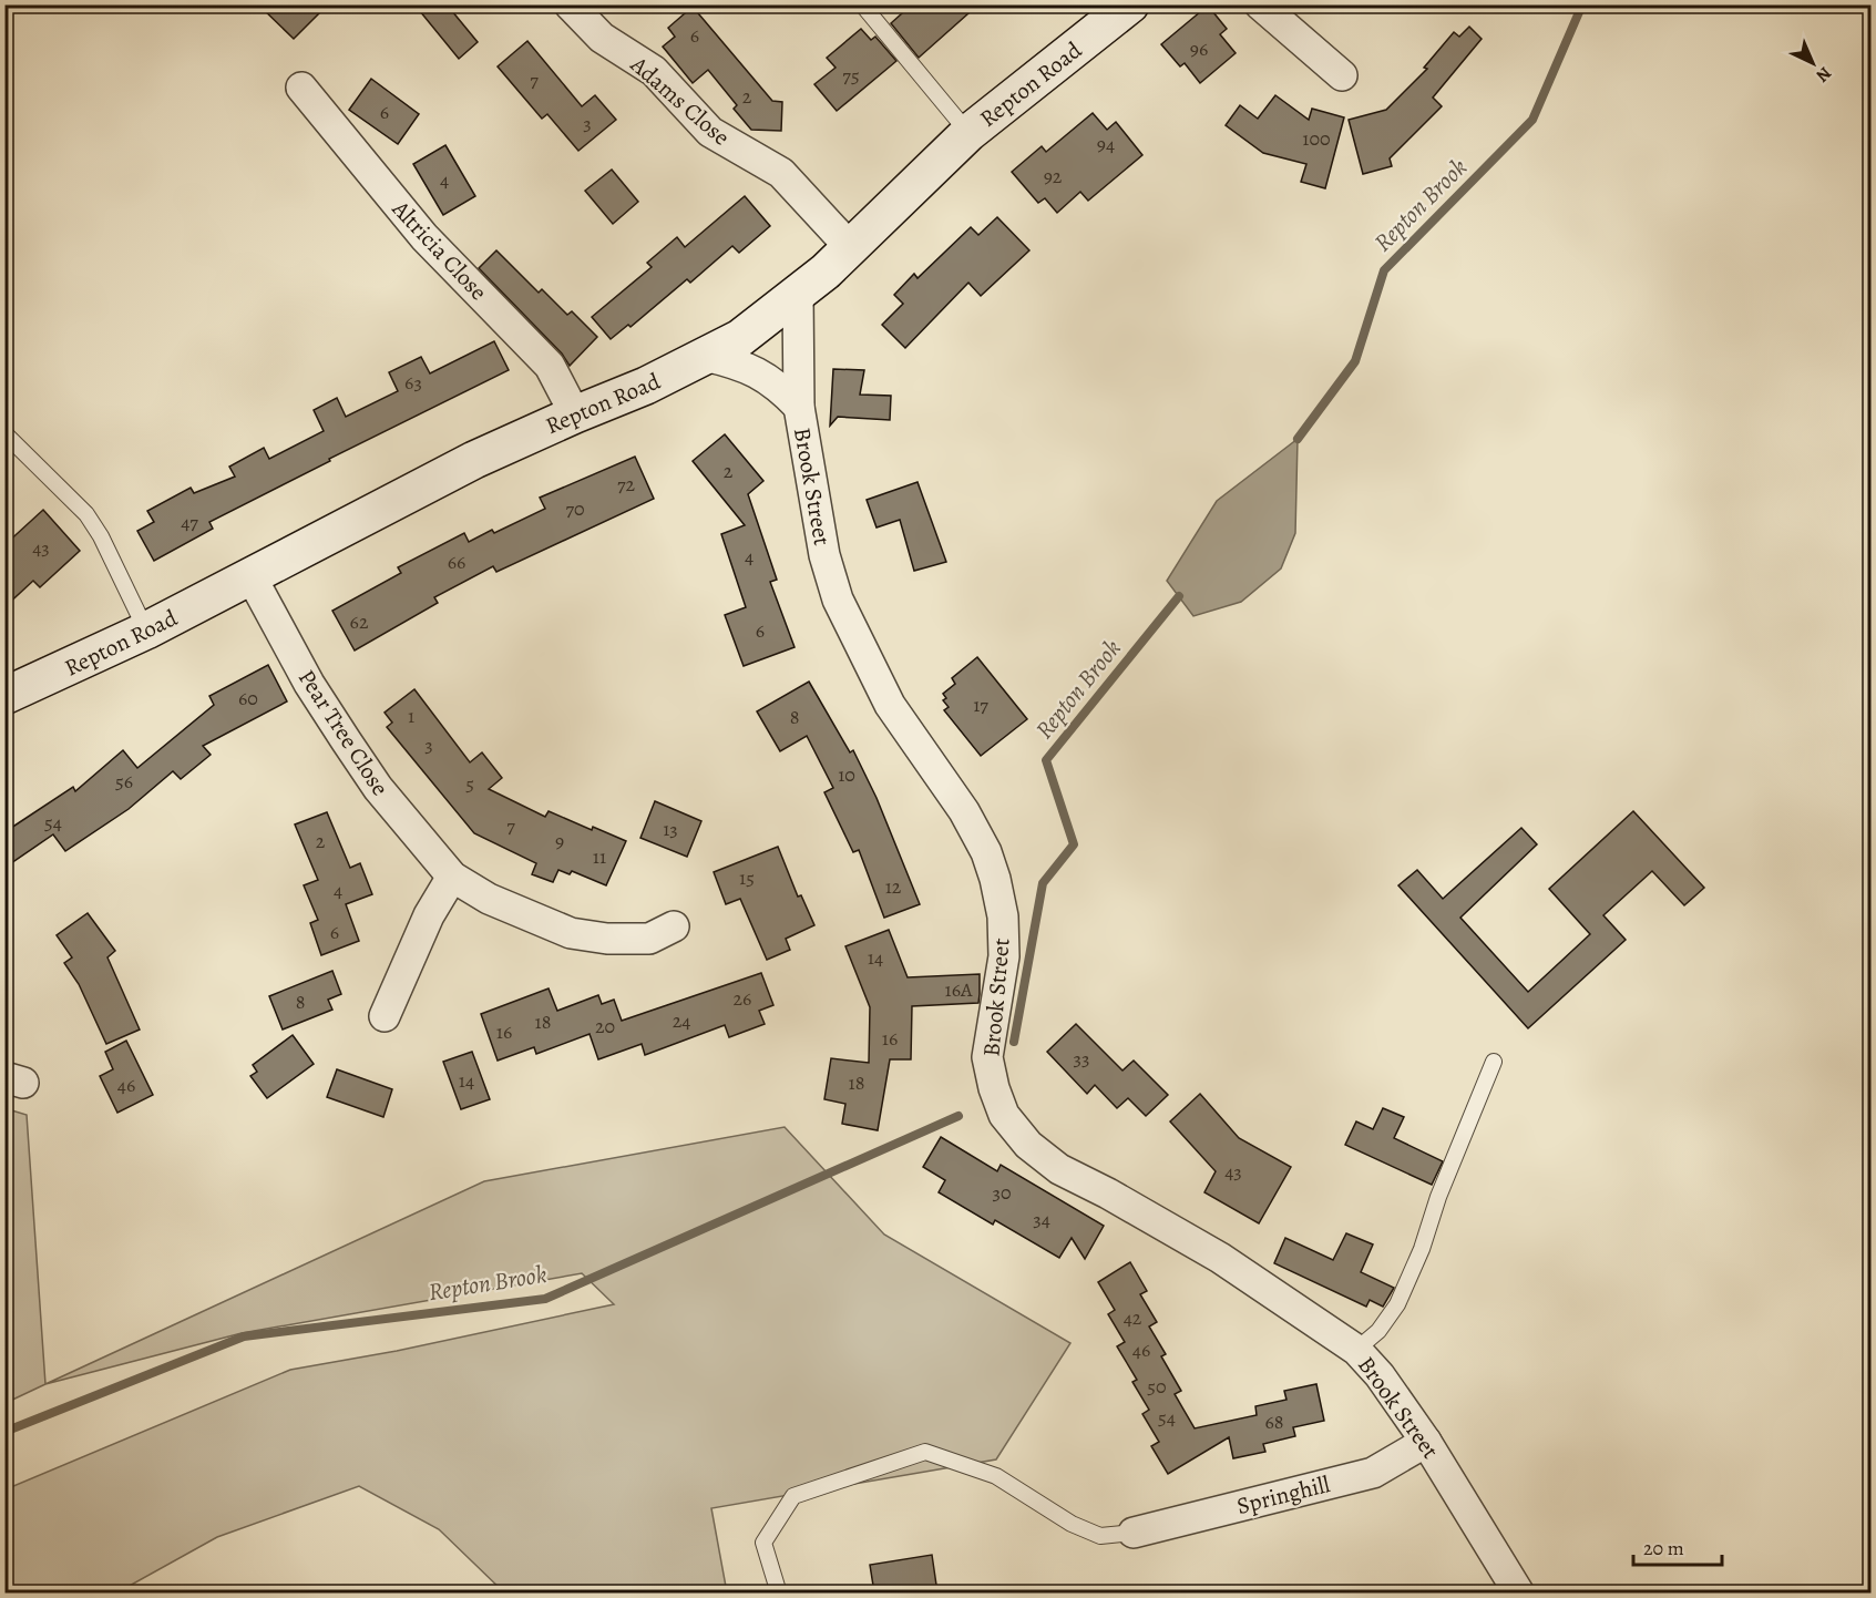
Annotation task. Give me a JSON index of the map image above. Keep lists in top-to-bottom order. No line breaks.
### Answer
{"streets":{"street":["Repton Road","Adams Close","Altricia Close","Brook Street","Pear Tree Close","Springhill"]},"crossings":[["Repton Road","Adams Close"],["Repton Road","Altricia Close"],["Repton Road","Brook Street"],["Repton Road","Pear Tree Close"],["Brook Street","Springhill"]],"water":["Repton Brook"],"house_numbers":["6","96","75","7","2","6","3","100","94","92","4","63","2","72","70","47","43","4","66","62","6","60","17","1","8","3","10","56","5","54","7","13","2","9","11","15","12","4","6","14","16A","26","8","24","18","20","16","16","33","14","18","46","43","30","34","42","46","50","54","68"],"scale_bar":"20 m","north":"bottom right"}
